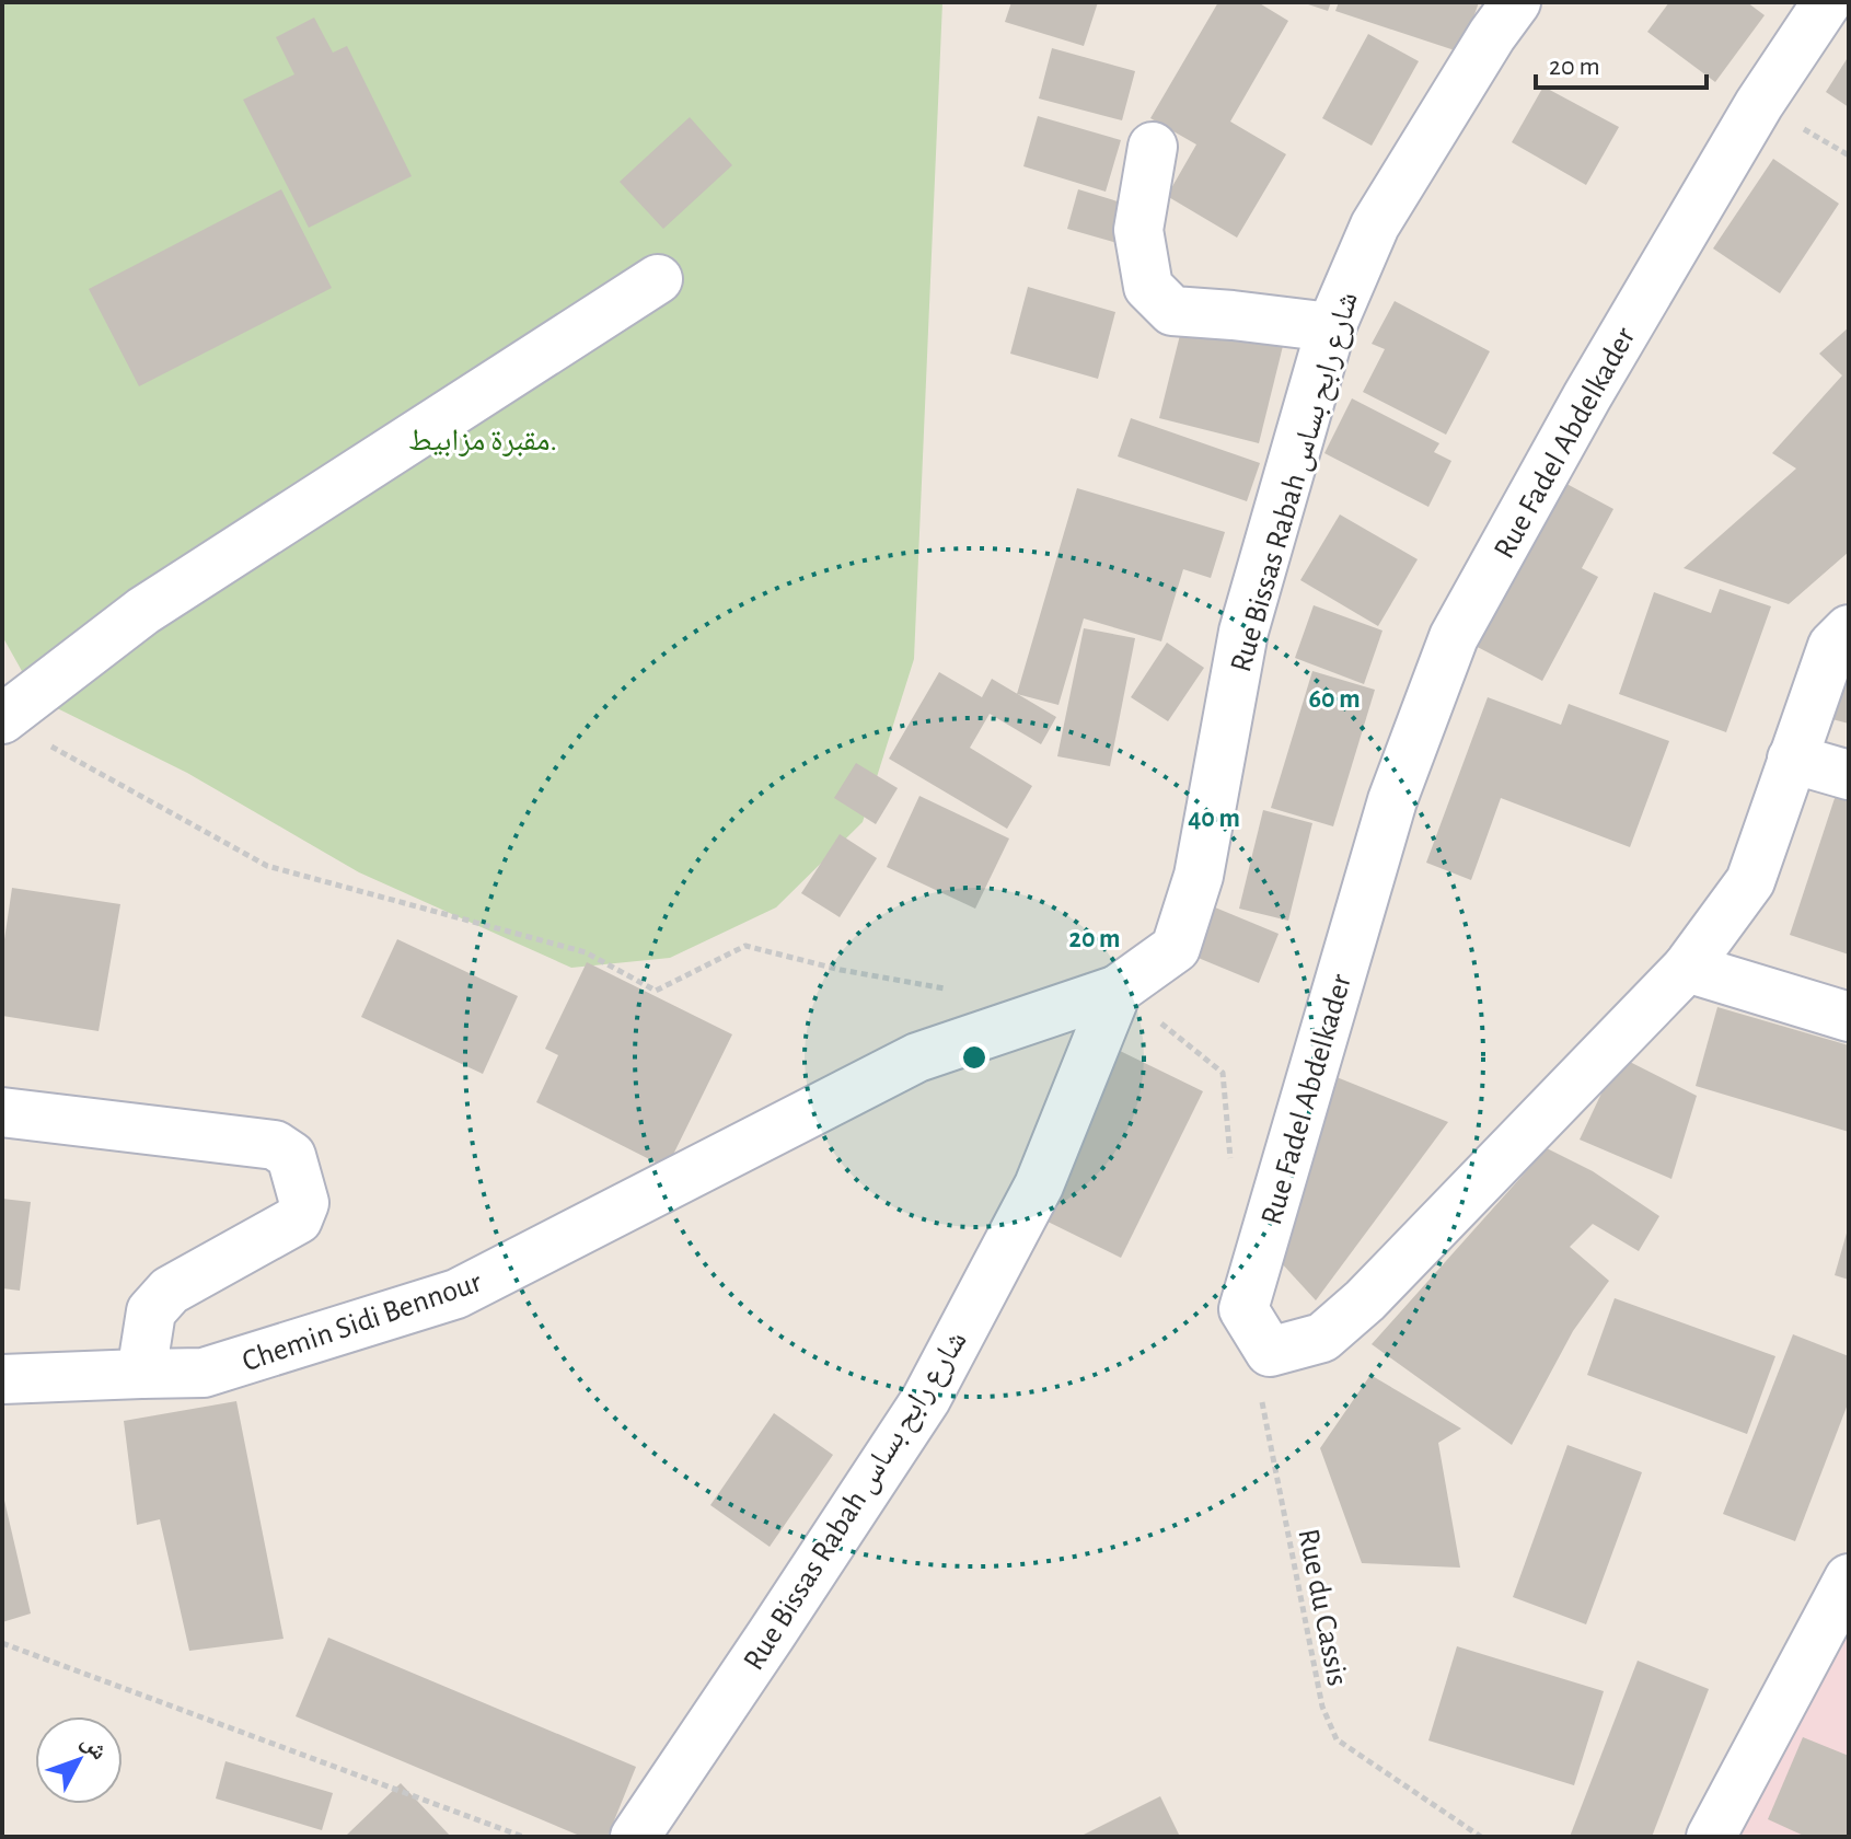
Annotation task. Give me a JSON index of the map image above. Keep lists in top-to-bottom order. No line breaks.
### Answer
{"streets":{"street":["Rue Fadel Abdelkader","Rue Bissas Rabah شارع رابح بساس","Chemin Sidi Bennour"],"path":["Rue du Cassis"]},"crossings":[["Rue Bissas Rabah شارع رابح بساس","Chemin Sidi Bennour"]],"parks":["مقبرة مزابيط."],"scale_bar":"20 m","north":"top right","rings":["60 m","40 m","20 m"]}
